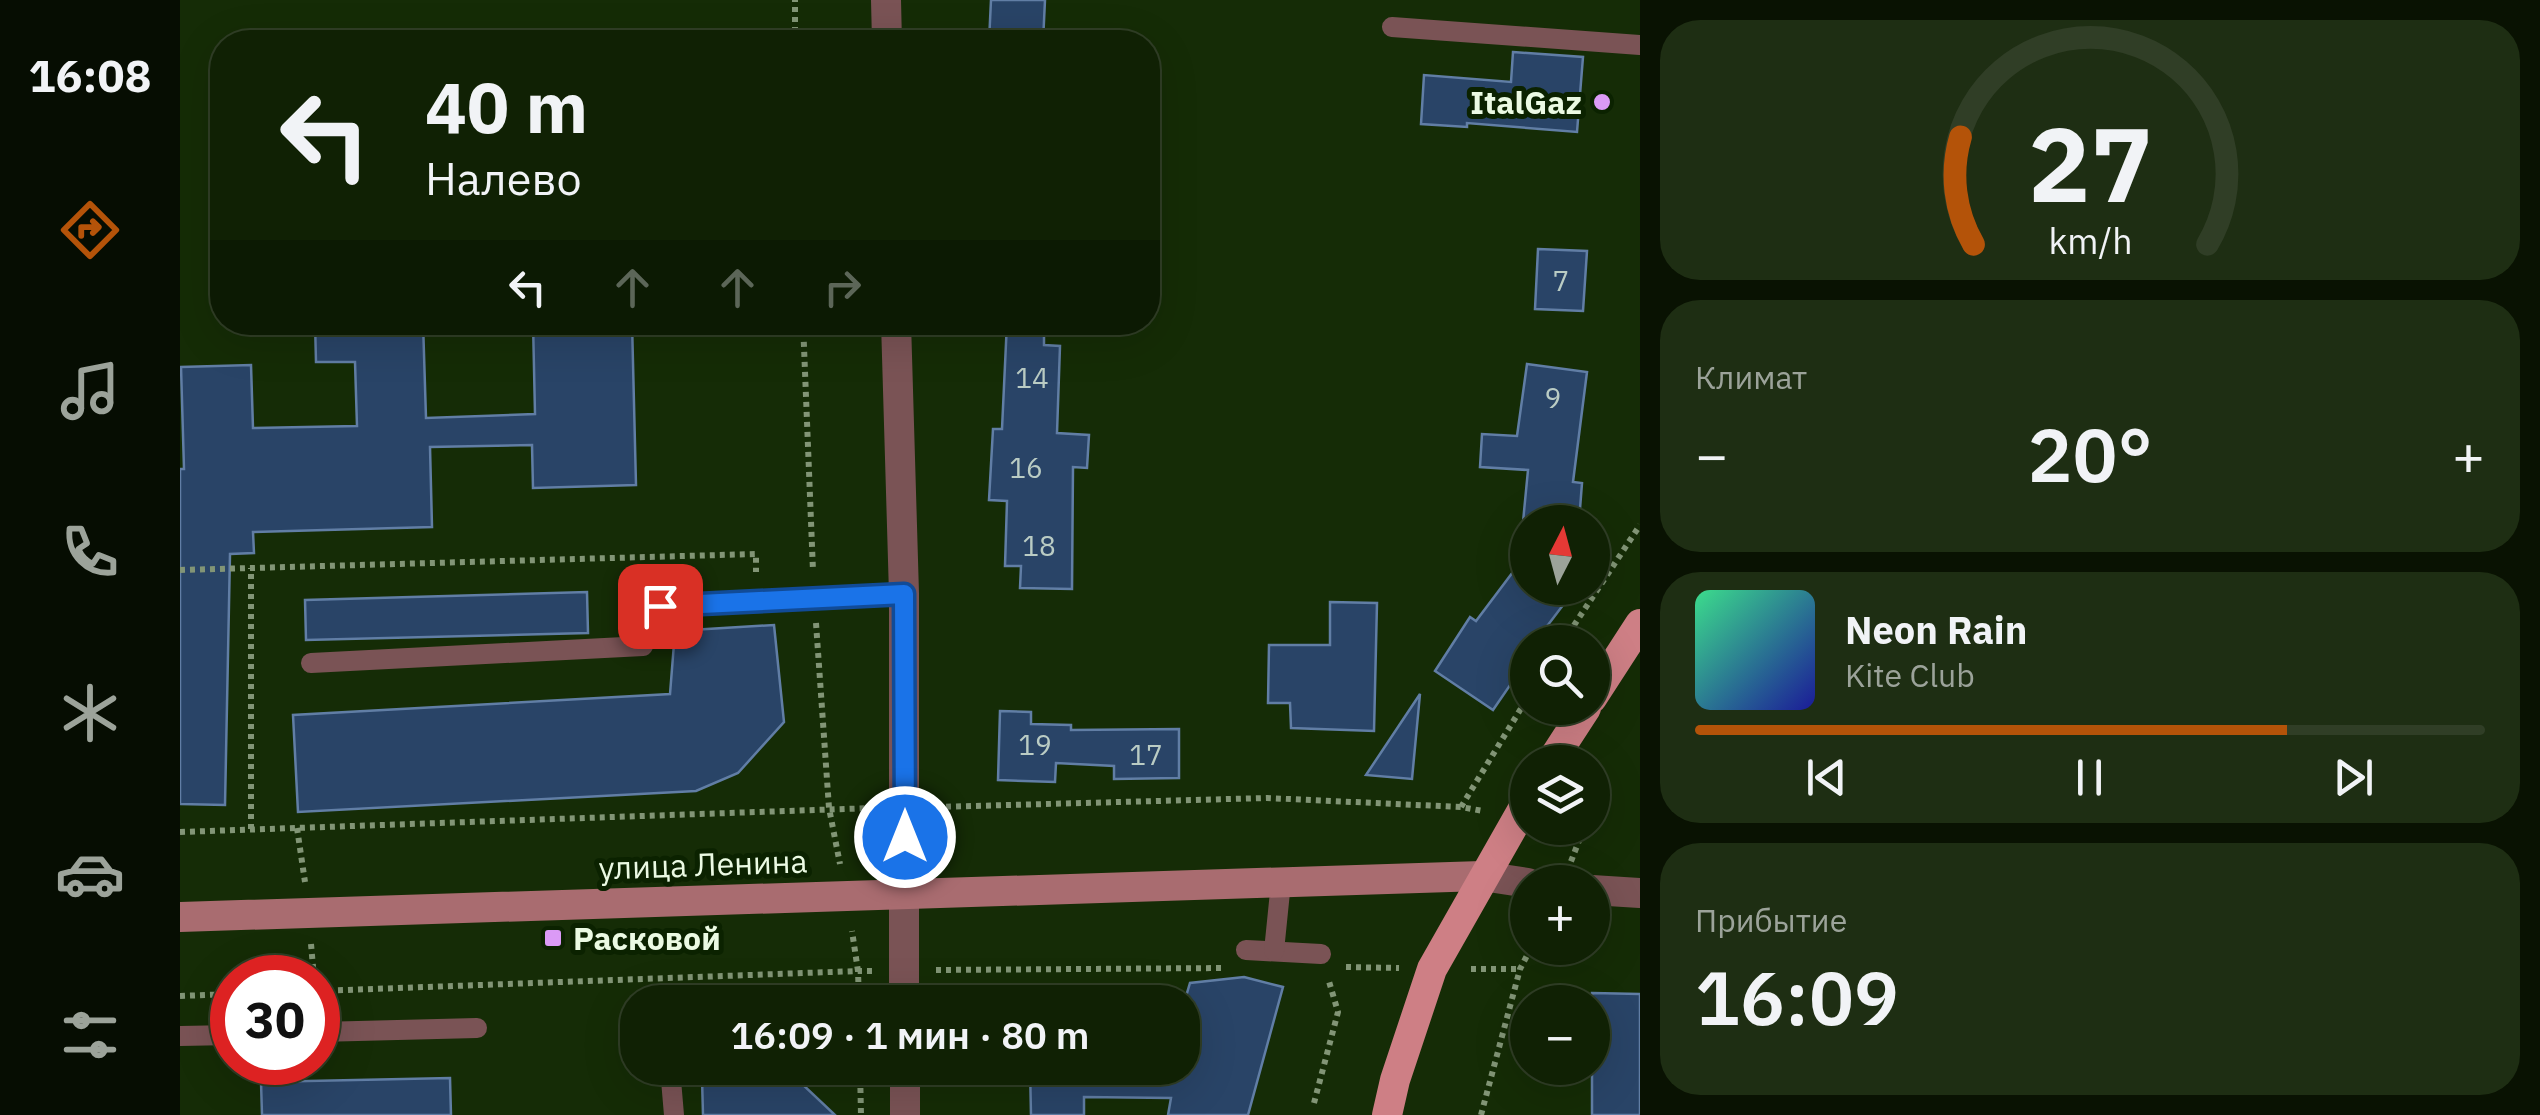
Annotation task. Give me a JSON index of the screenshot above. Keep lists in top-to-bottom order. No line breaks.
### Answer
{"streets":{"main road":["улица Ленина"]},"places":{"other":["ItalGaz"],"transit":["Расковой"]},"house_numbers":["7","14","9","16","18","19","17"],"north":"top","page":{"tabs":"16:08","turn":["40 m","Налево"],"tile":["Климат",["Прибытие","16:09"]],"heat":["−","20°","+"],"map_buttons":["+","−"],"song":["Neon Rain","Kite Club"],"limit":"30","trip":"16:09 · 1 мин · 80 m","gauge":["27","km/h"]}}
